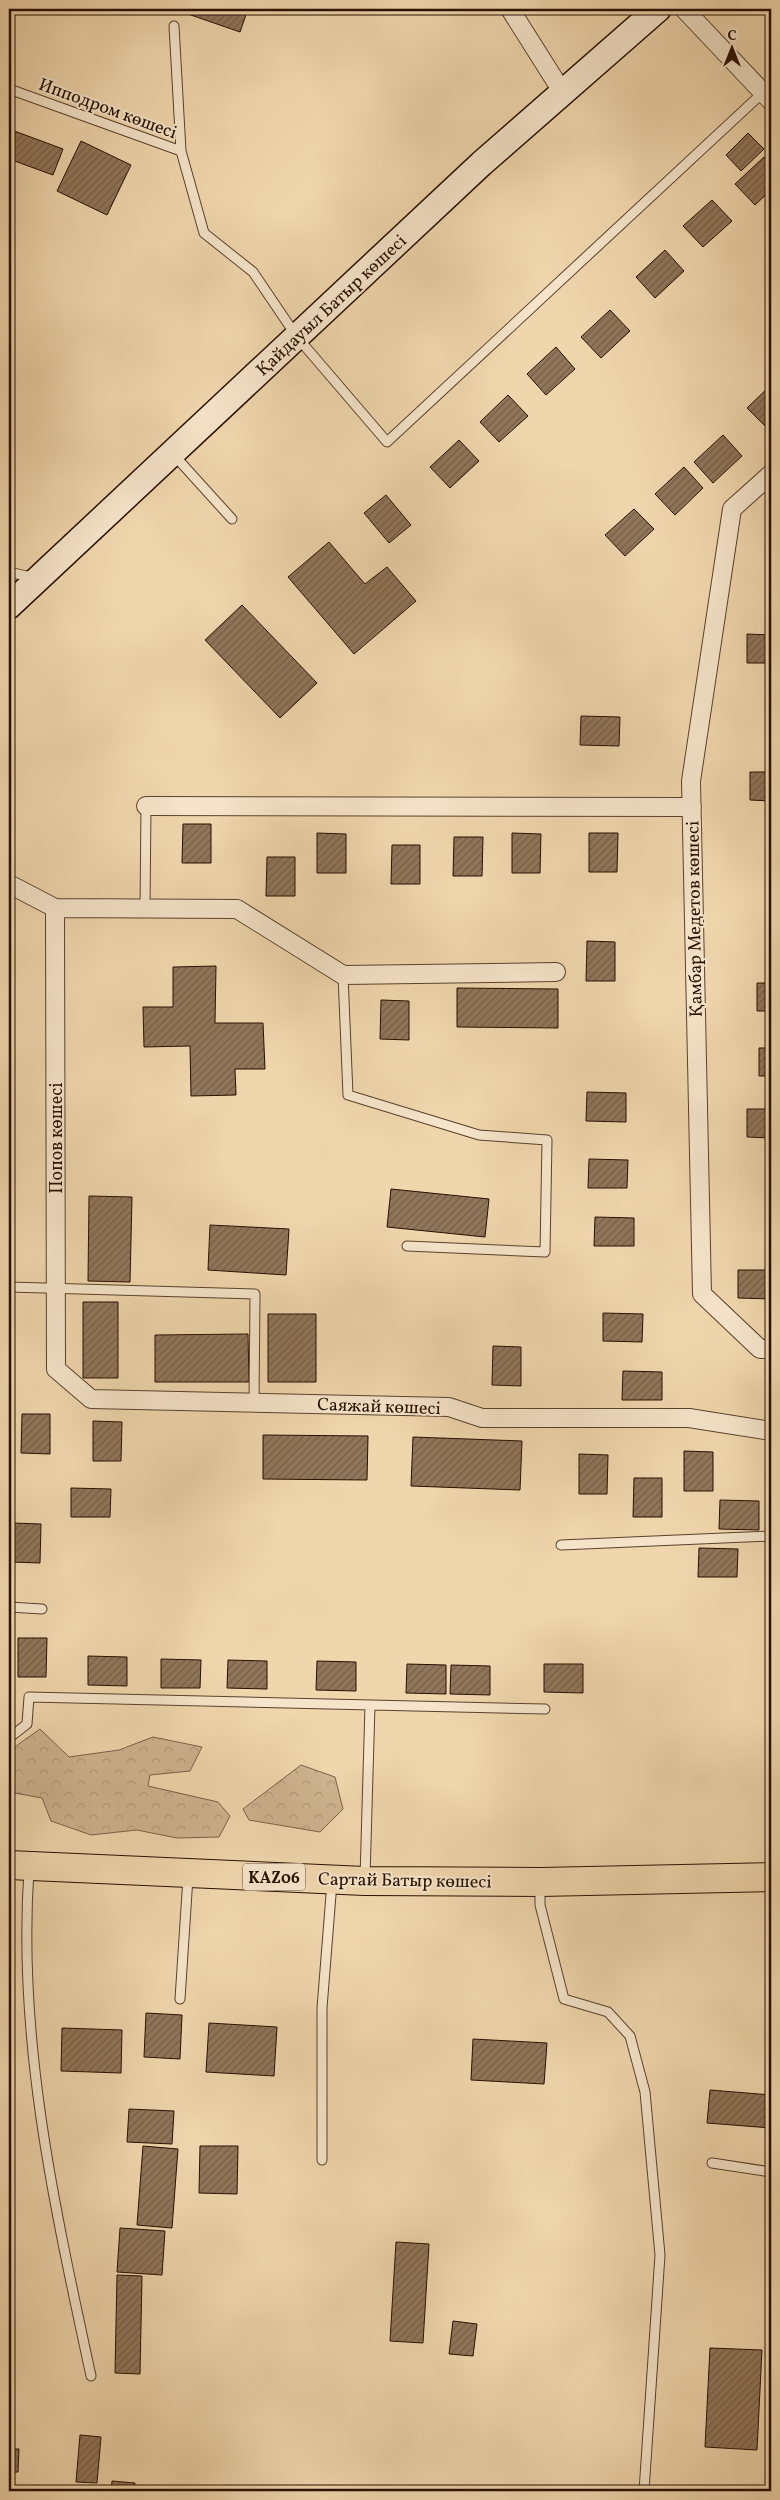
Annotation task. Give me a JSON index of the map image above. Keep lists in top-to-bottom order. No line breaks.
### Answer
{"streets":{"highway":["KАZ06","Сартай Батыр көшесі"],"street":["Қайдауыл Батыр көшесі","Қамбар Медетов көшесі","Попов көшесі","Саяжай көшесі"],"lane":["Ипподром көшесі"]},"crossings":[["Ипподром көшесі","Қайдауыл Батыр көшесі"],["Попов көшесі","Саяжай көшесі"]],"north":"top"}
